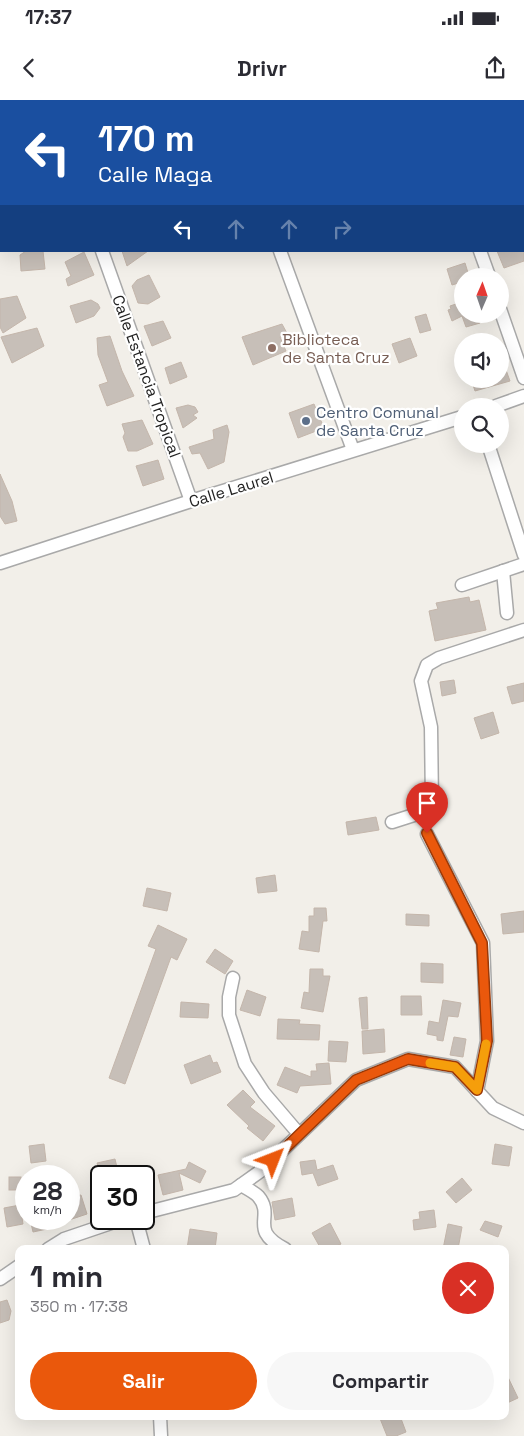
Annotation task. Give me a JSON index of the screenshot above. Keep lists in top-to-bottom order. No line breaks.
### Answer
{"streets":{"street":["Calle Estancia Tropical","Calle Laurel"]},"crossings":[["Calle Estancia Tropical","Calle Laurel"]],"places":["Biblioteca de Santa Cruz","Centro Comunal de Santa Cruz"],"north":"top","page":{"status":"17:37","header":"Drivr","turn":["170 m","Calle Maga"],"speed":"28 km/h","limit":"30","heading":["1 min","350 m · 17:38"],"buttons":["Salir","Compartir"]}}
